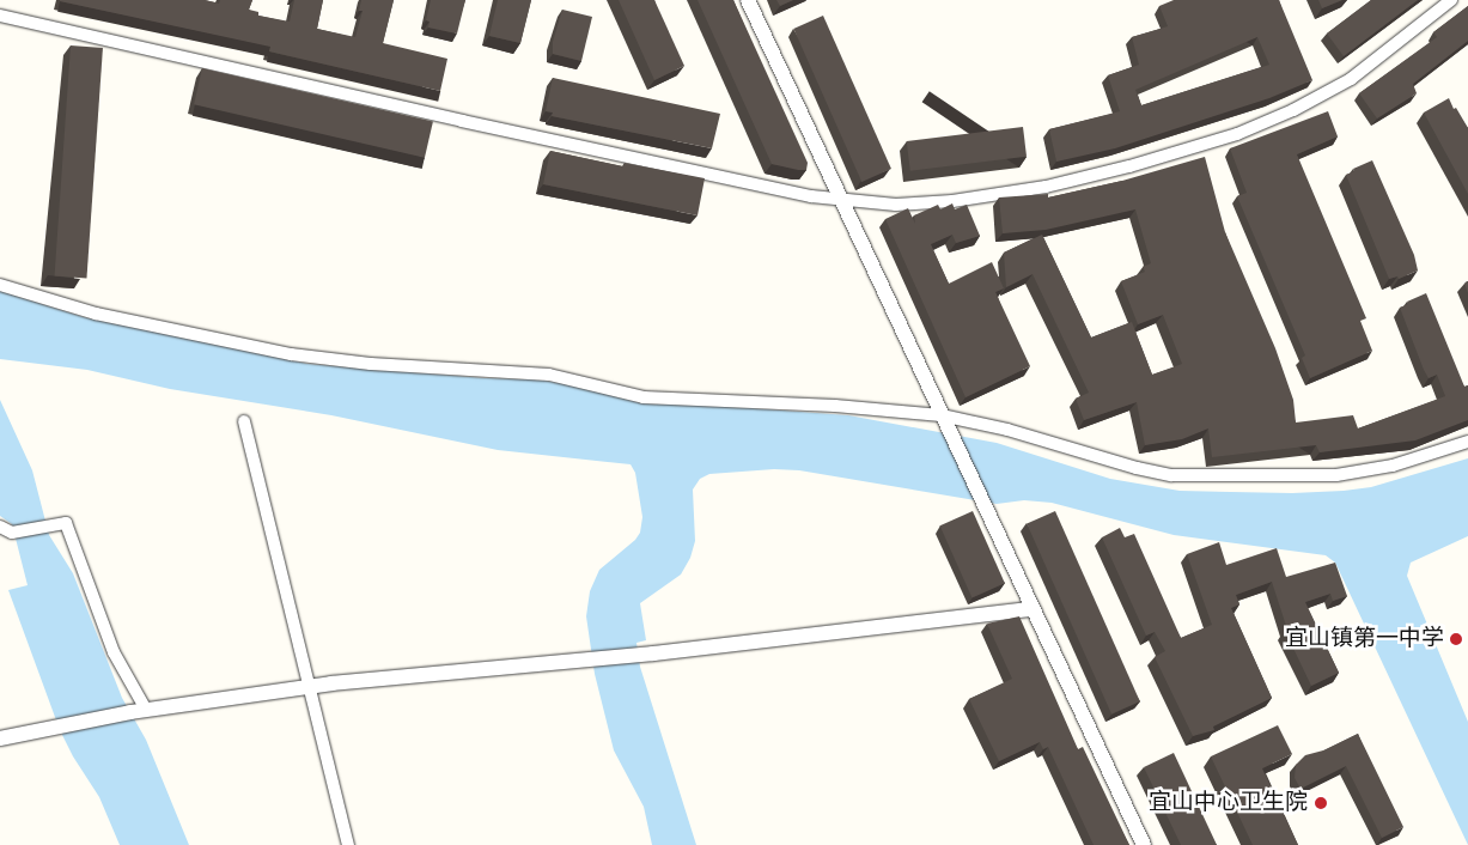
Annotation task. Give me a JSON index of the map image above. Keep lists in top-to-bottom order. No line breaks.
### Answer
{"places":["宜山镇第一中学","宜山中心卫生院"]}
